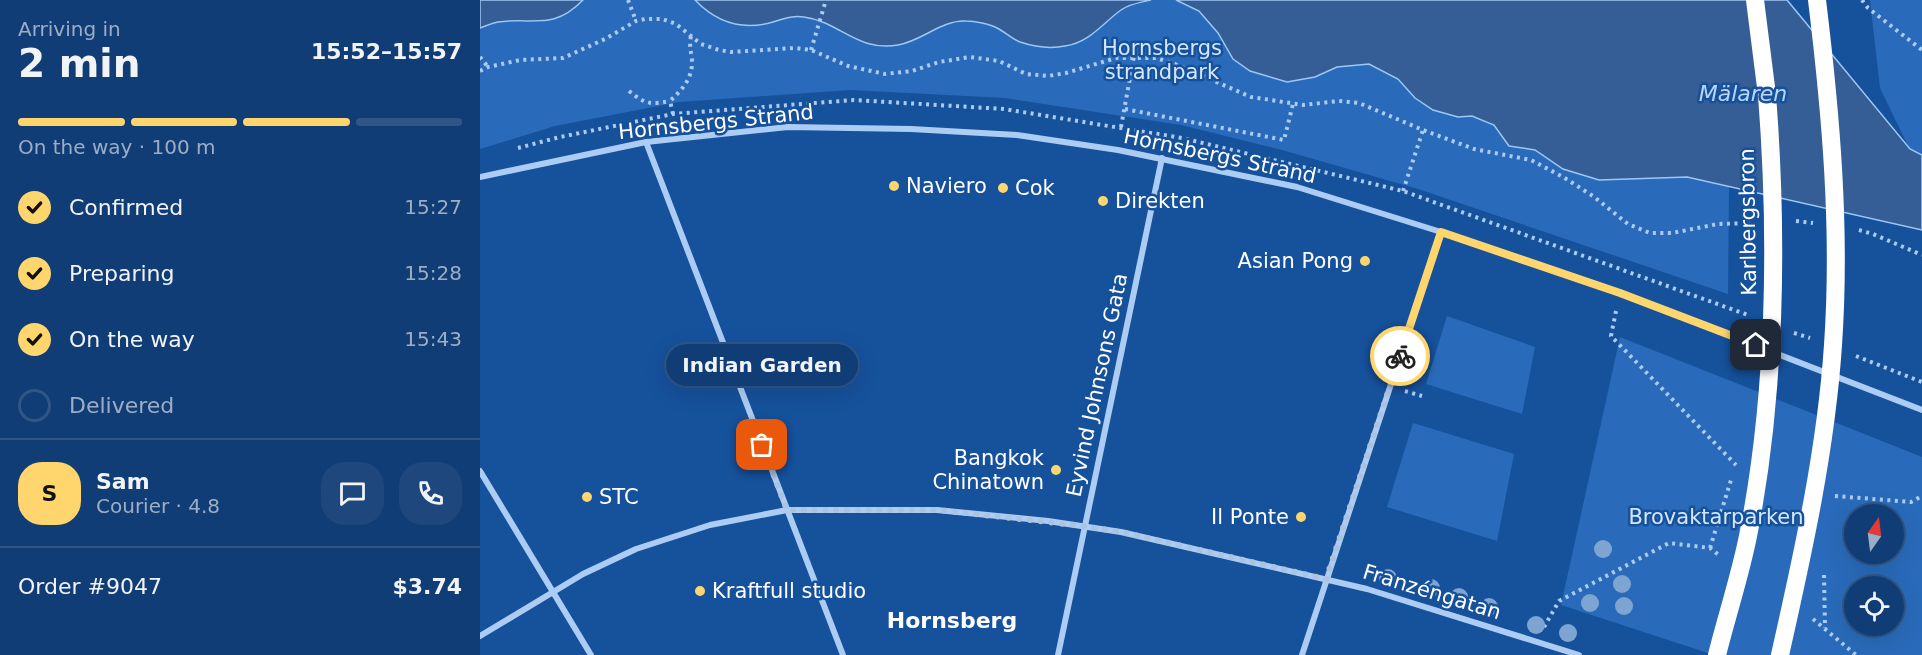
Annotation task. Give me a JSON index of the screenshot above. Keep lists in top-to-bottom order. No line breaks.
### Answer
{"streets":{"highway":["Karlbergsbron"],"street":["Hornsbergs Strand","Eyvind Johnsons Gata","Franzéngatan"]},"crossings":[["Hornsbergs Strand","Eyvind Johnsons Gata"],["Eyvind Johnsons Gata","Franzéngatan"]],"districts":["Hornsberg"],"water":["Mälaren"],"parks":["Hornsbergs strandpark","Brovaktarparken"],"places":["Naviero","Cok","Direkten","Asian Pong","Indian Garden","Bangkok Chinatown","STC","Il Ponte","Kraftfull studio"],"north":"top","page":{"heading":["2 min","Arriving in","15:52–15:57"],"panel":["Sam","Courier · 4.8","Order #9047","$3.74"],"bar":"On the way · 100 m","list":[["Confirmed","15:27"],["Preparing","15:28"],["On the way","15:43"],"Delivered"],"bubble":"Indian Garden","round":"S"}}
